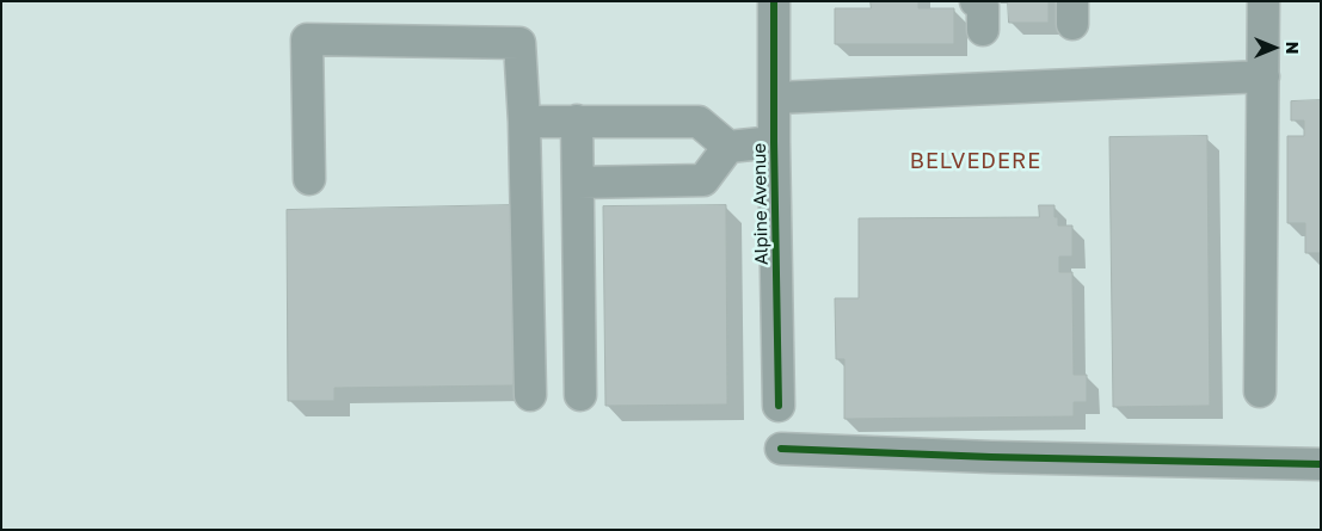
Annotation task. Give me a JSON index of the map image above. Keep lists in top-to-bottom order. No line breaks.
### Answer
{"streets":{"street":["Alpine Avenue"]},"districts":["BELVEDERE"],"north":"right"}
